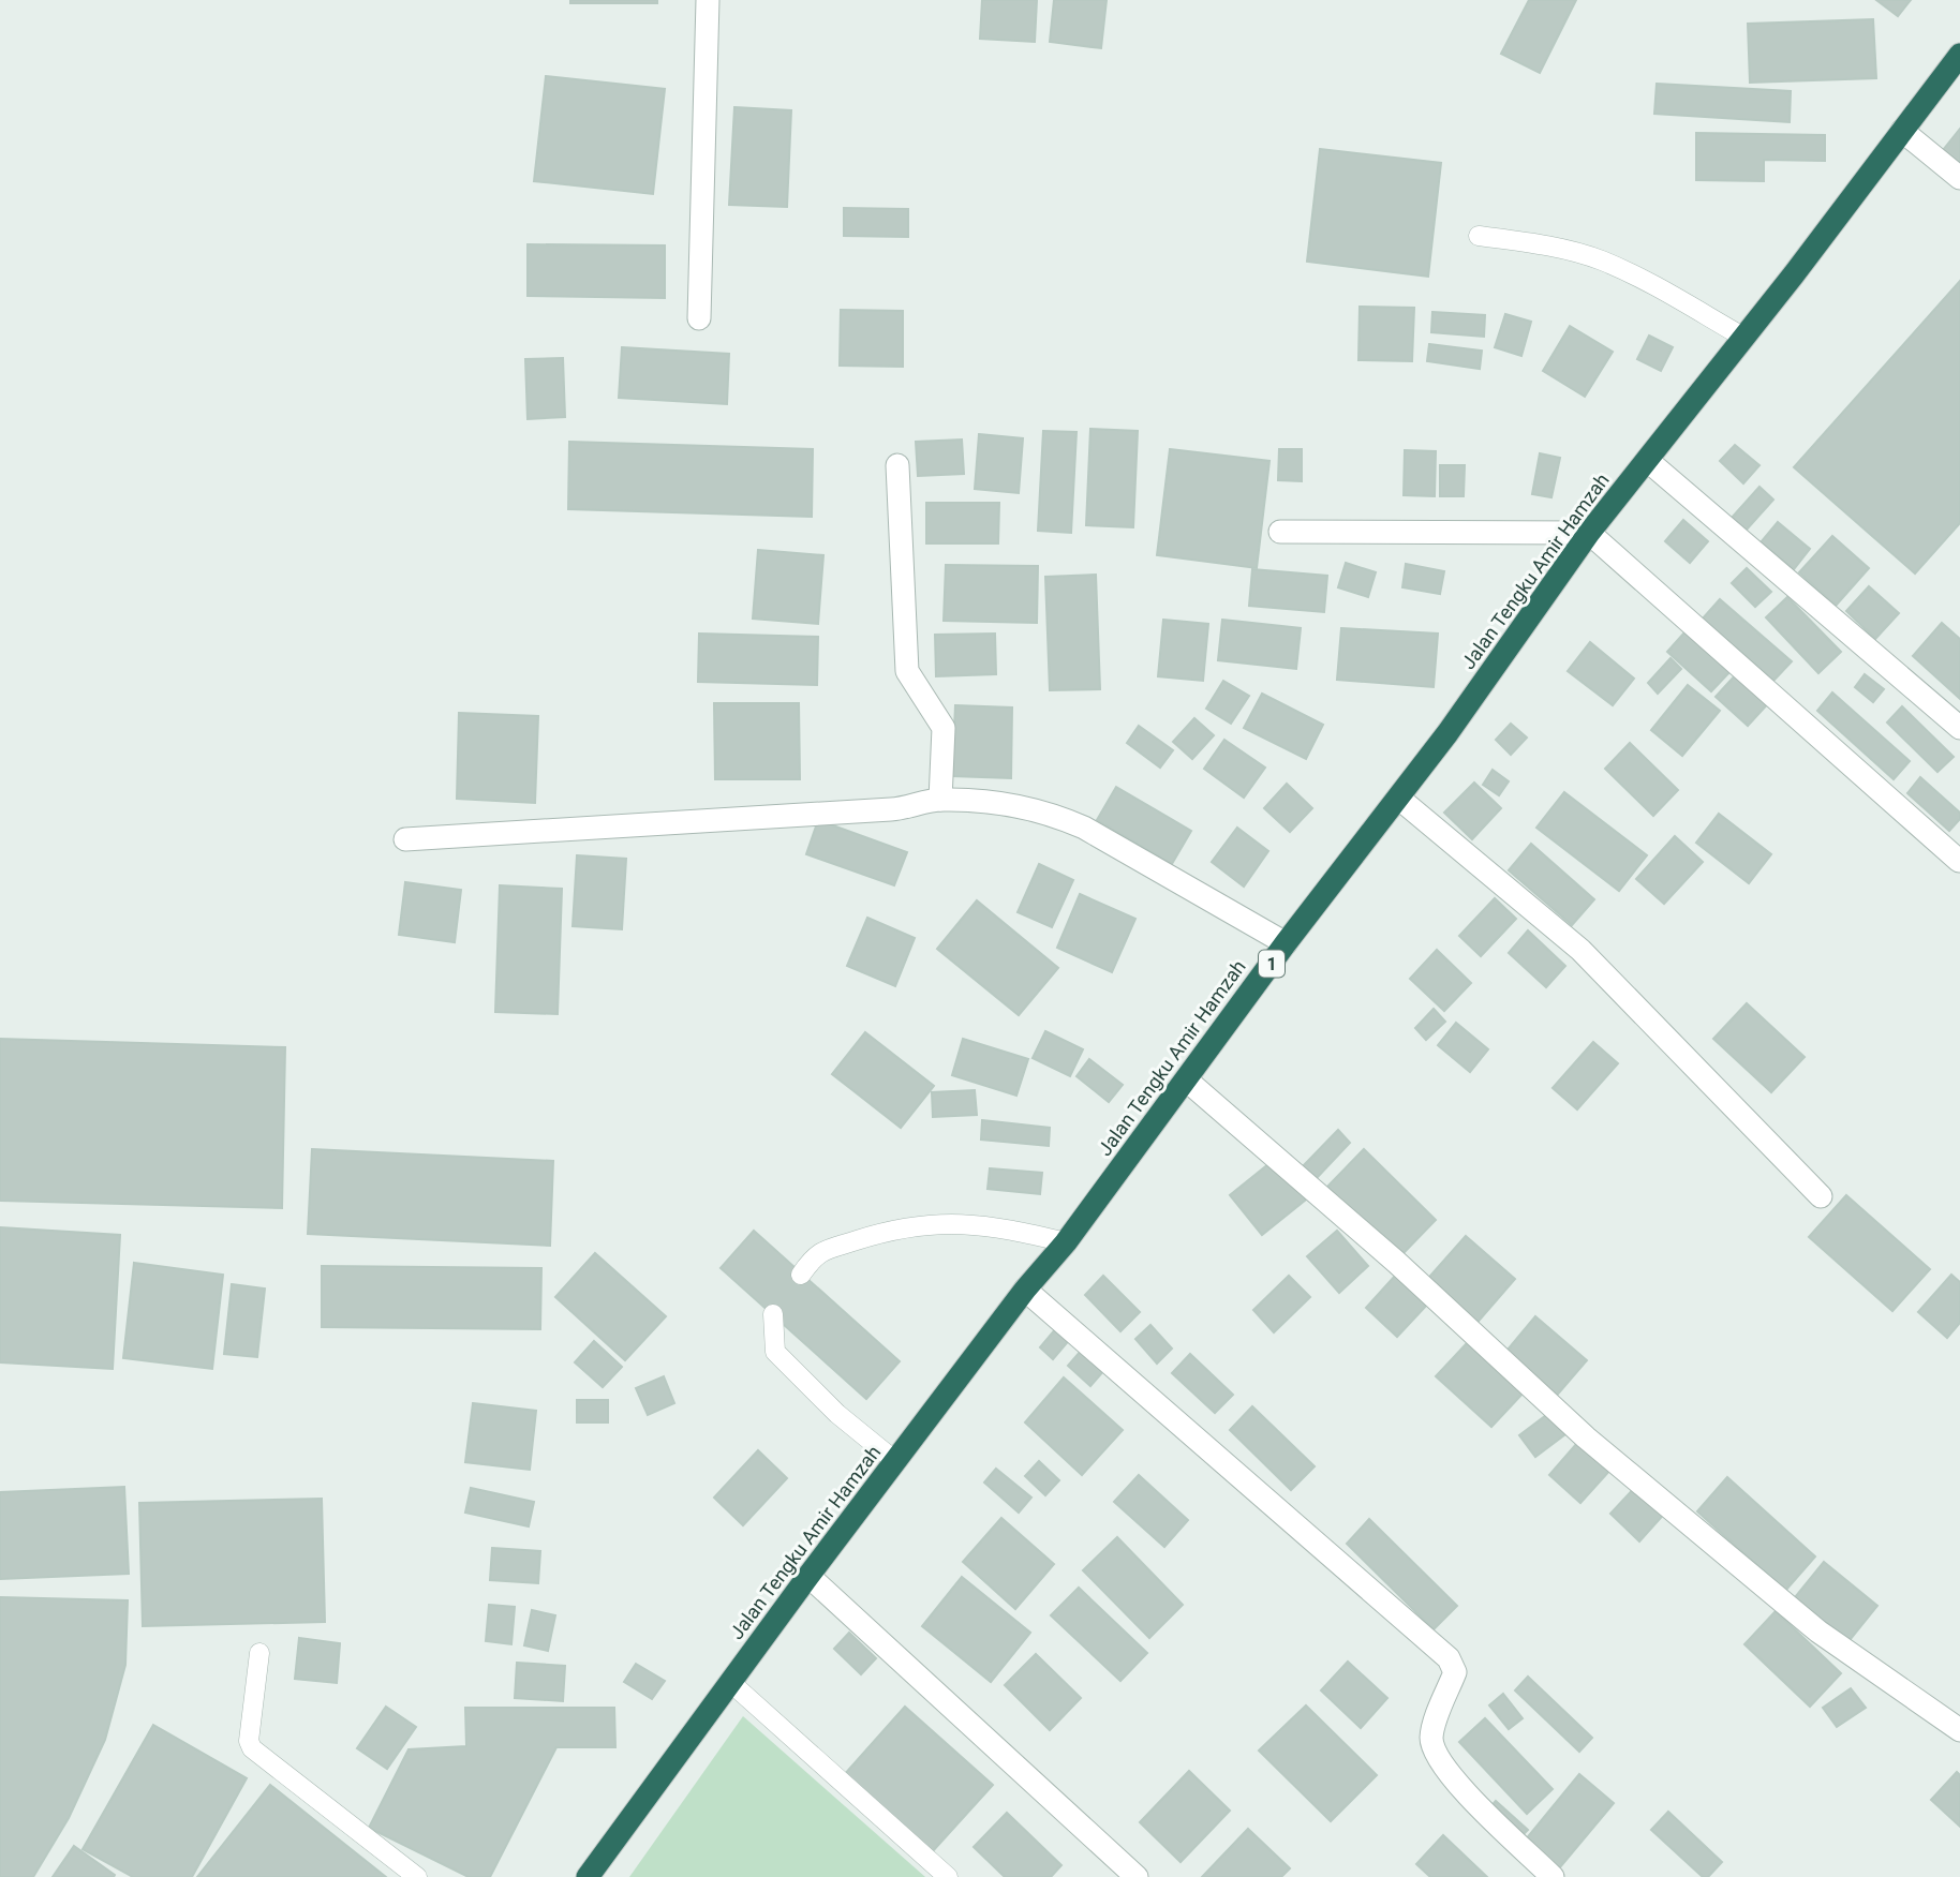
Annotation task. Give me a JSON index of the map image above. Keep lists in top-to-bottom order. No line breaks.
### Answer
{"streets":{"highway":["Jalan Tengku Amir Hamzah","1"]}}
